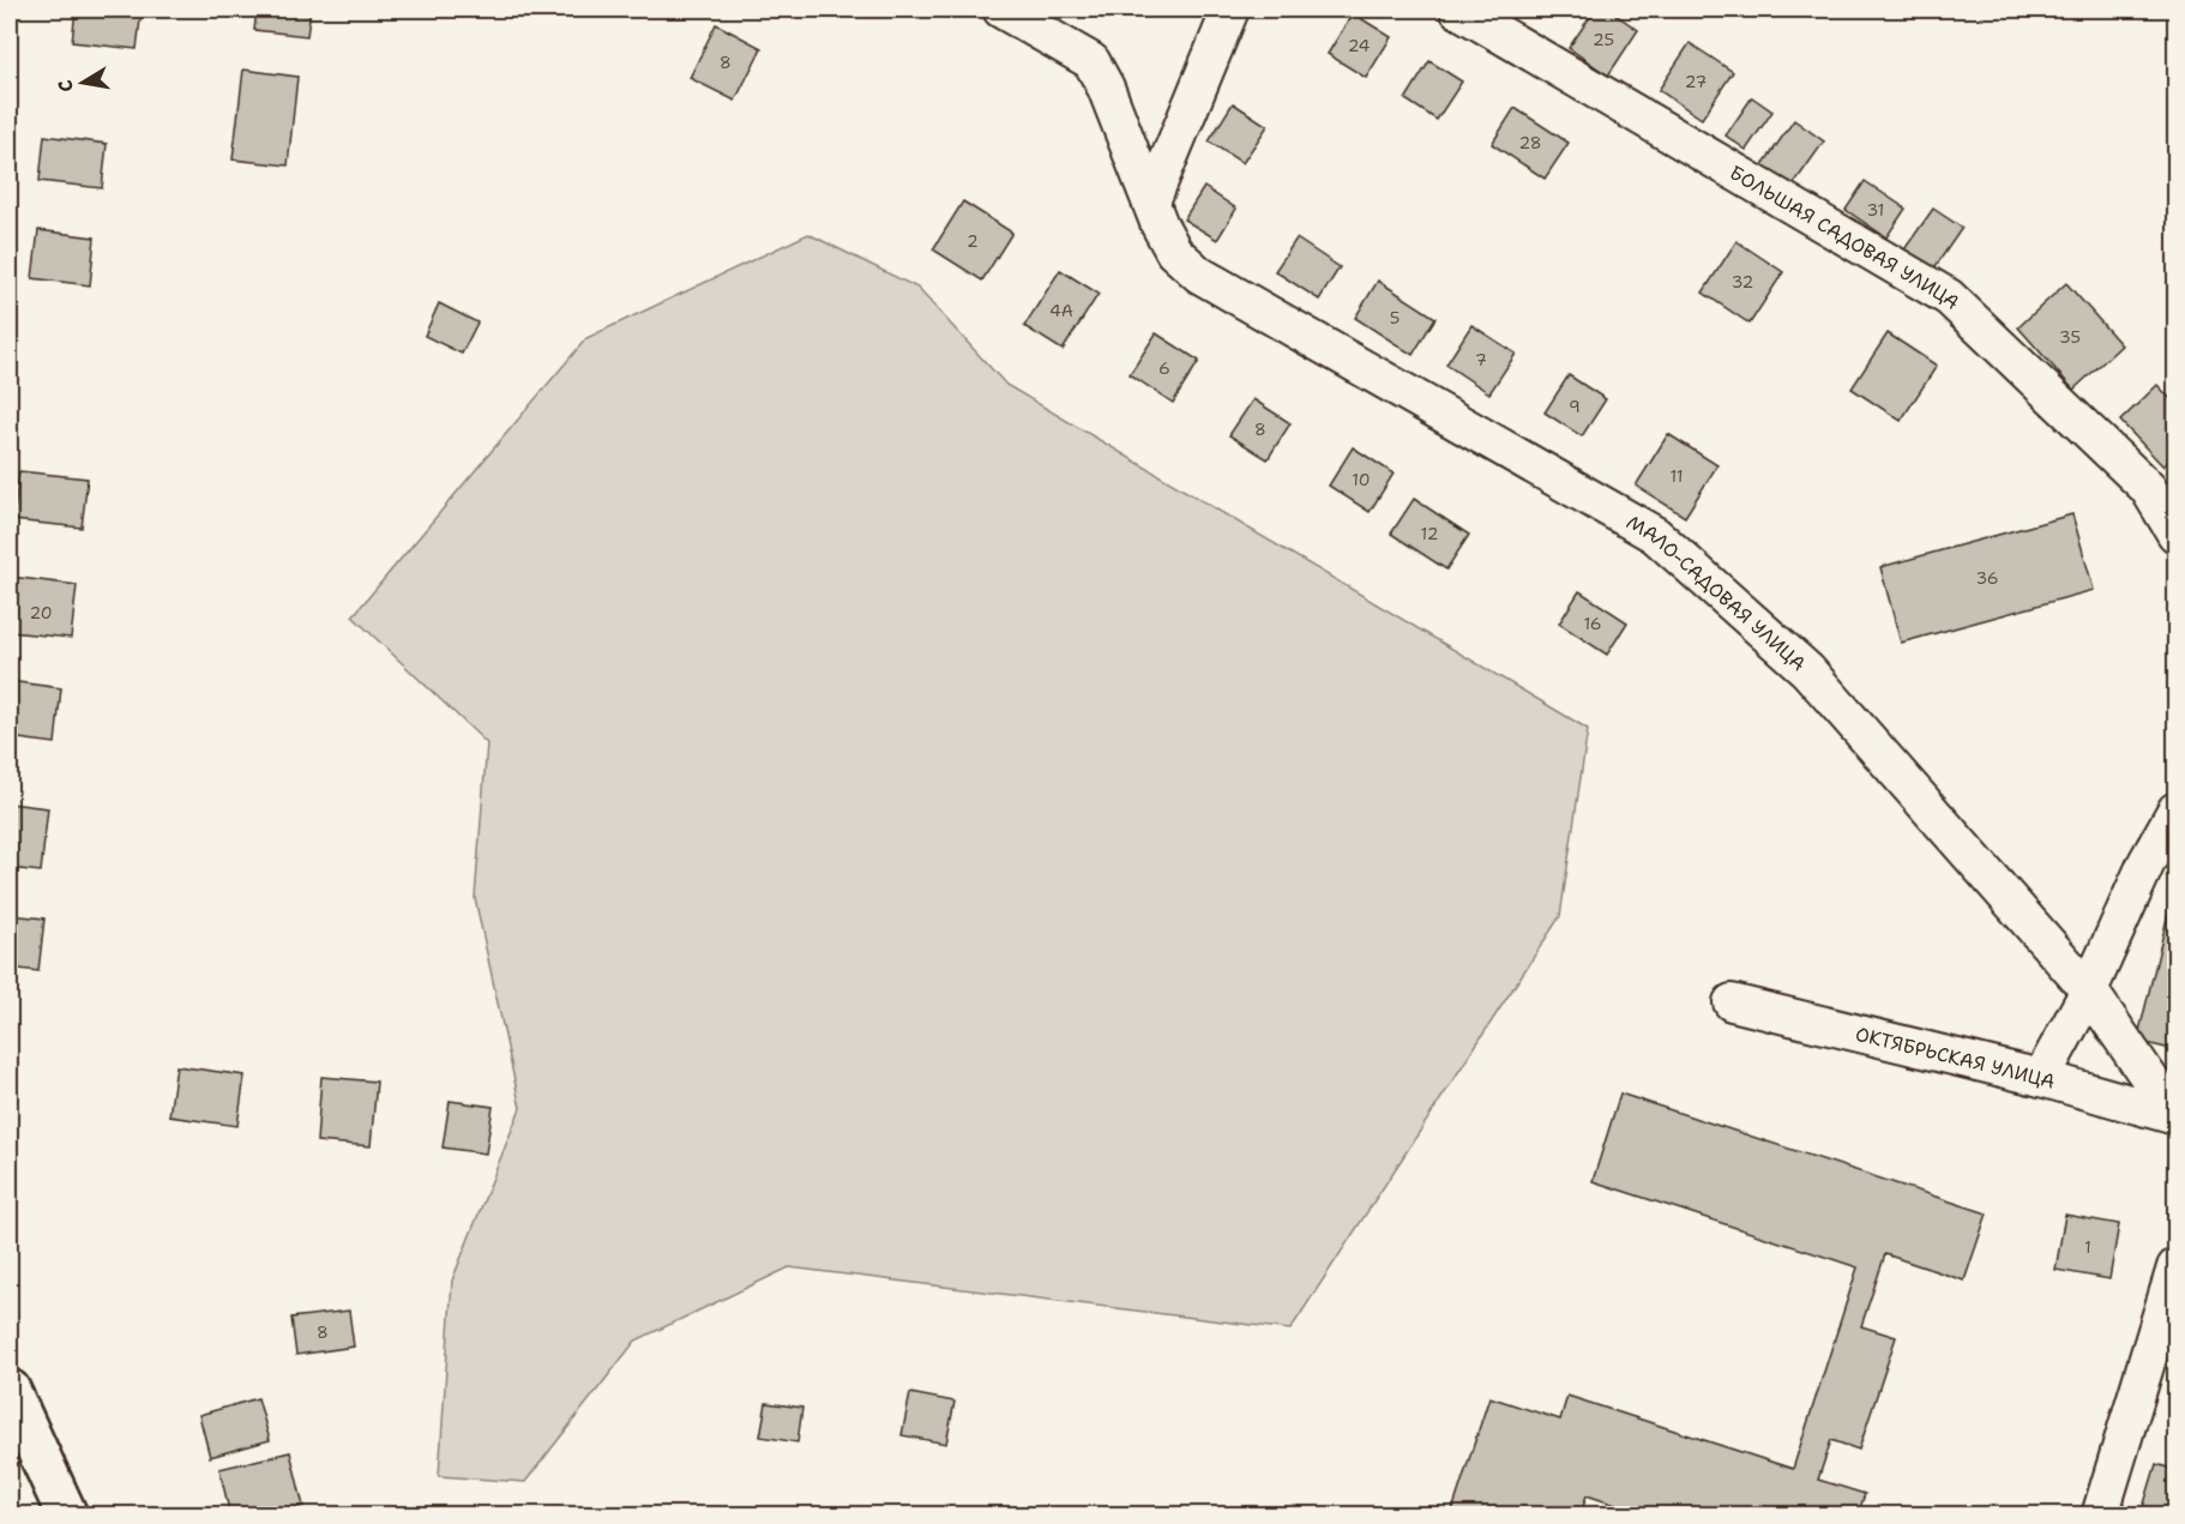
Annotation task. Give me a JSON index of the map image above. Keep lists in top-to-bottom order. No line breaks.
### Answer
{"streets":{"street":["БОЛЬШАЯ САДОВАЯ УЛИЦА","МАЛО-САДОВАЯ УЛИЦА","ОКТЯБРЬСКАЯ УЛИЦА"]},"crossings":[["МАЛО-САДОВАЯ УЛИЦА","ОКТЯБРЬСКАЯ УЛИЦА"]],"house_numbers":["25","24","8","27","28","31","2","32","4А","5","35","7","6","9","8","11","10","12","36","20","16","1","8"],"north":"left"}
